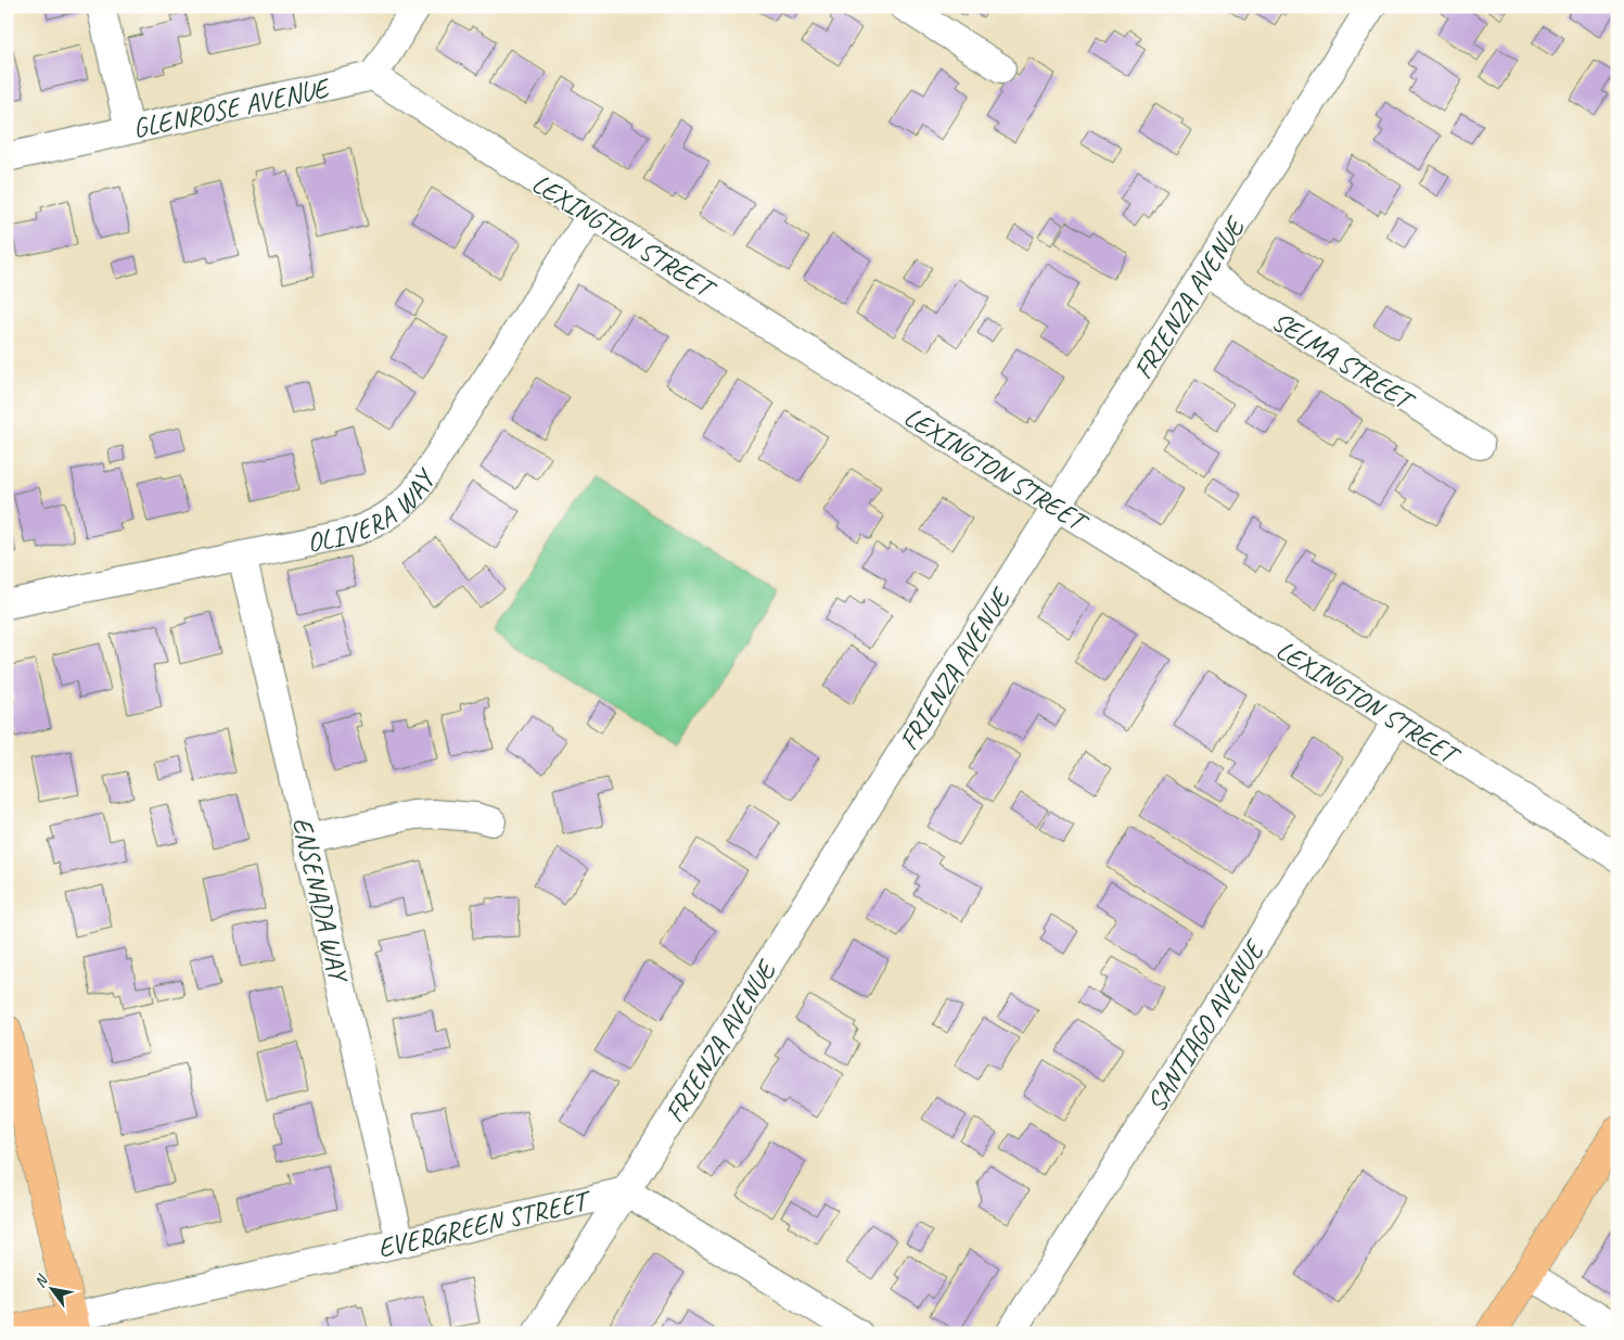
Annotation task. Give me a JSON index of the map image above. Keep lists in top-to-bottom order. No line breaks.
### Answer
{"streets":{"street":["GLENROSE AVENUE","LEXINGTON STREET","FRIENZA AVENUE","SELMA STREET","OLIVERA WAY","ENSENADA WAY","SANTIAGO AVENUE","EVERGREEN STREET"]},"crossings":[["GLENROSE AVENUE","LEXINGTON STREET"],["LEXINGTON STREET","FRIENZA AVENUE"],["LEXINGTON STREET","OLIVERA WAY"],["LEXINGTON STREET","SANTIAGO AVENUE"],["FRIENZA AVENUE","SELMA STREET"],["FRIENZA AVENUE","EVERGREEN STREET"],["OLIVERA WAY","ENSENADA WAY"],["ENSENADA WAY","EVERGREEN STREET"]],"north":"top left"}
